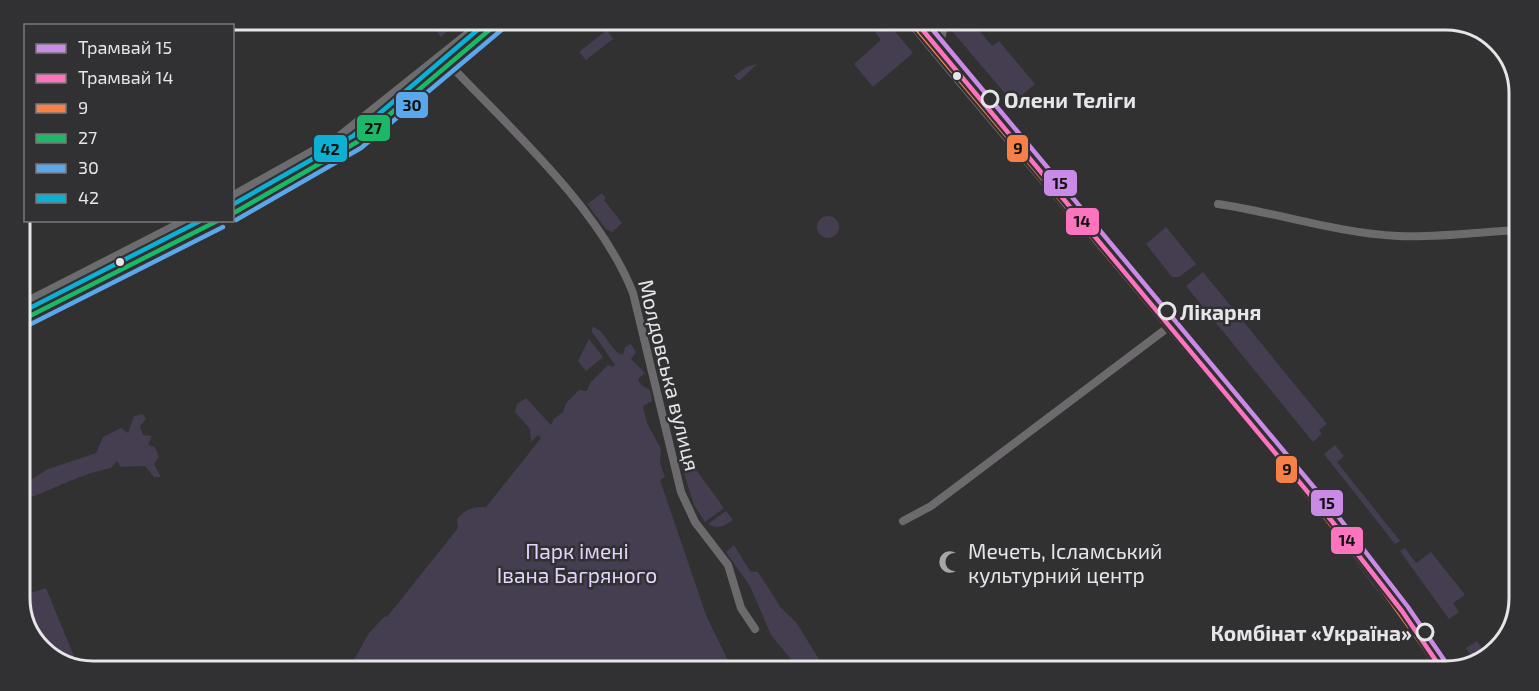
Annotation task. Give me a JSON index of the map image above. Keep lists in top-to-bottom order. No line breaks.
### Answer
{"streets":{"street":["Молдовська вулиця"]},"parks":["Парк імені Івана Багряного"],"places":{"other":["Олени Теліги","Лікарня","Комбінат «Україна»"],"mosque":["Мечеть, Ісламський культурний центр"]},"lines":["tram line 15","tram line 14","transit line 9","transit line 27","transit line 30","transit line 42"],"legend":["Трамвай 15","Трамвай 14","9","27","30","42"]}
